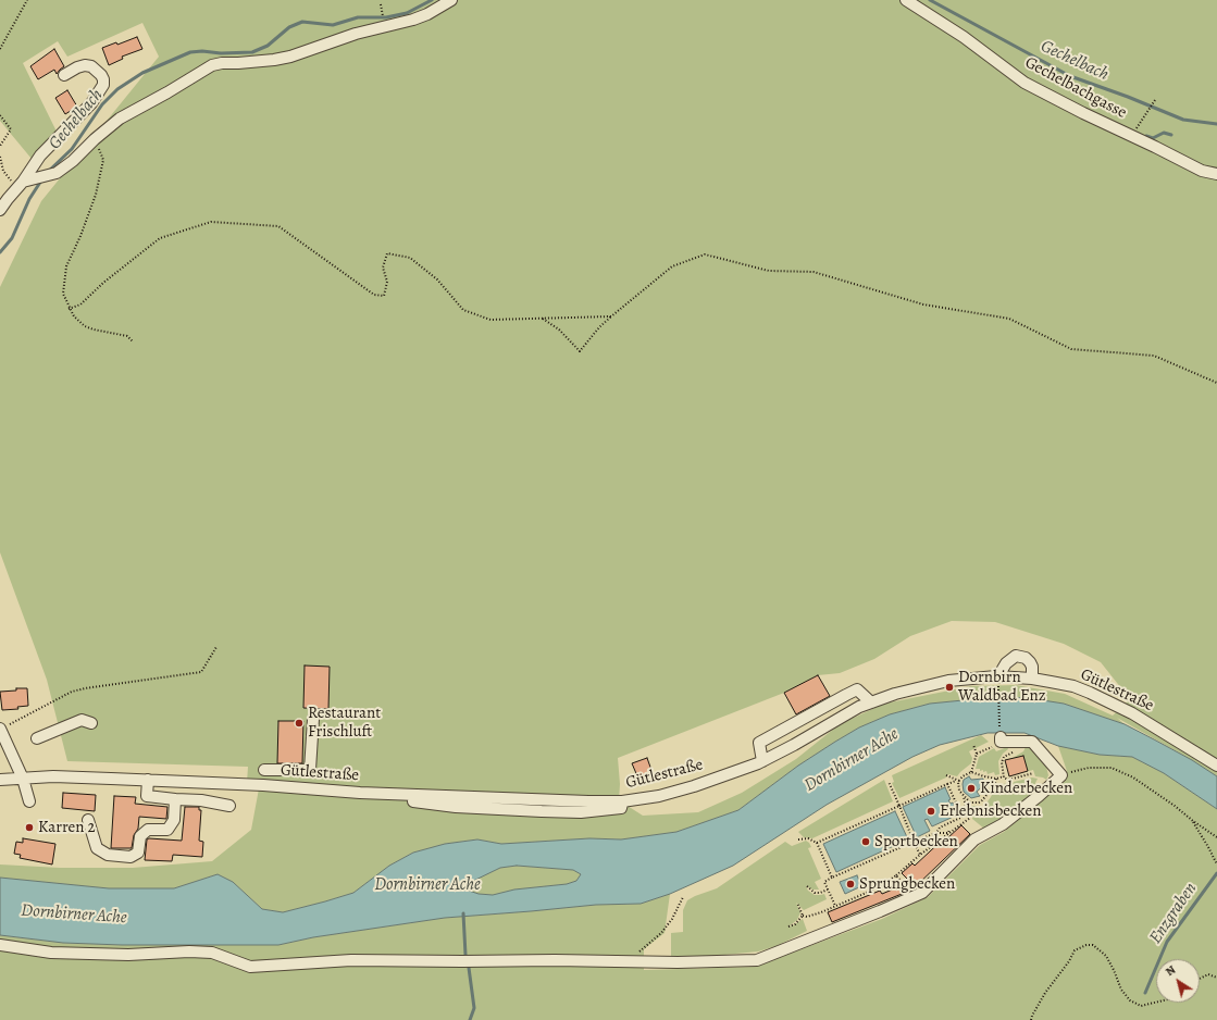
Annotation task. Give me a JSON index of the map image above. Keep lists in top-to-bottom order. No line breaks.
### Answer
{"streets":{"street":["Gechelbachgasse","Gütlestraße"]},"water":["Gechelbach","Dornbirner Ache","Enzgraben"],"places":["Dornbirn Waldbad Enz","Restaurant Frischluft","Kinderbecken","Erlebnisbecken","Karren 2","Sportbecken","Sprungbecken"],"north":"top left"}
